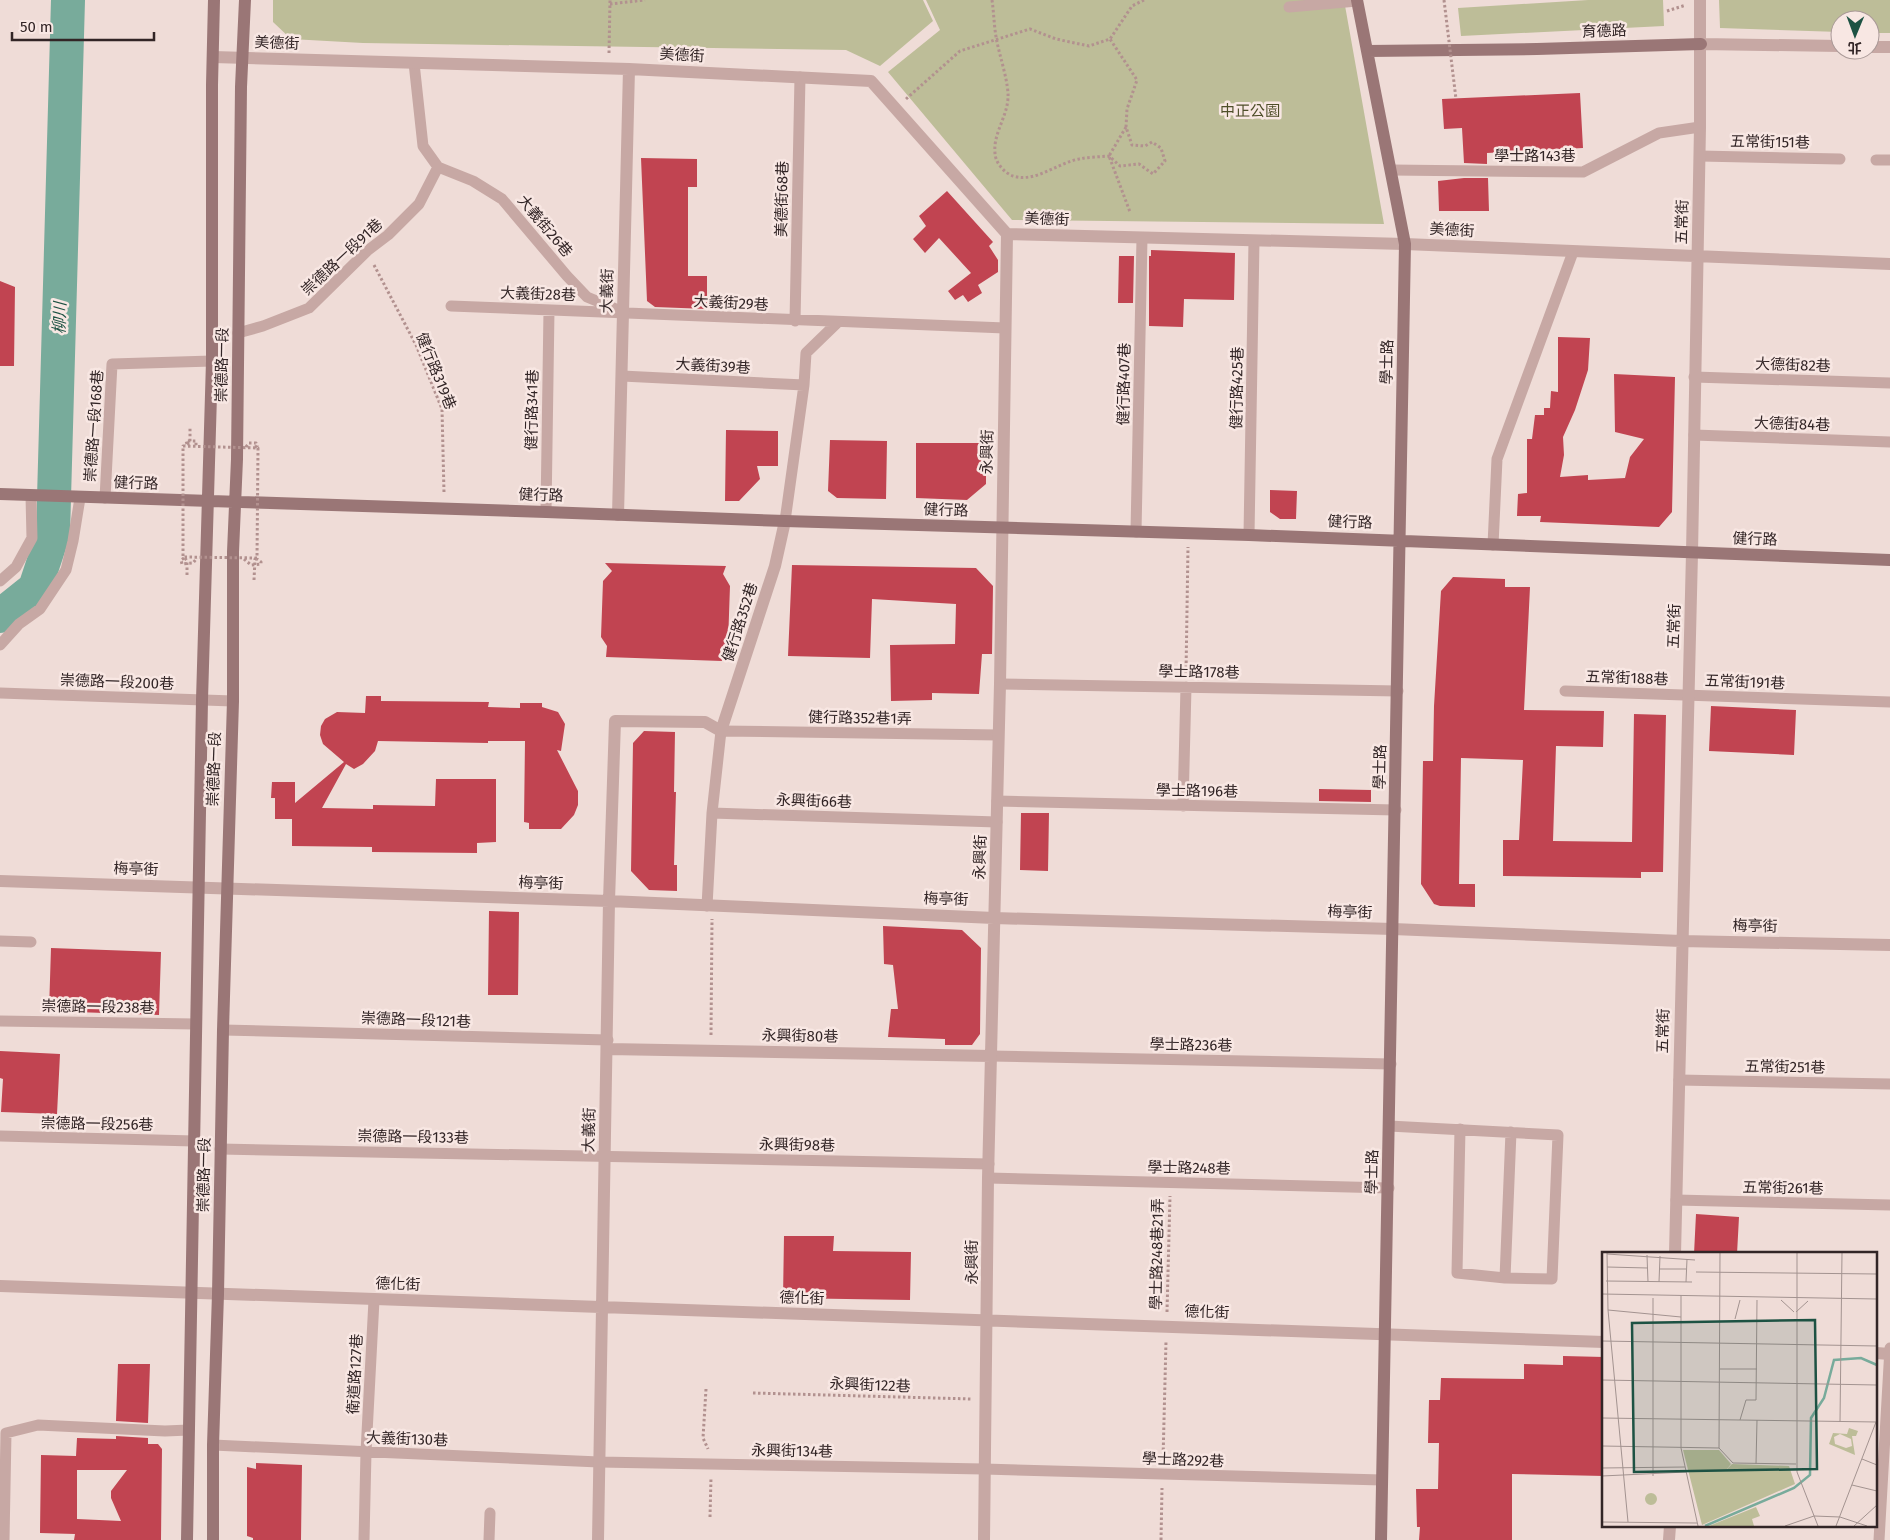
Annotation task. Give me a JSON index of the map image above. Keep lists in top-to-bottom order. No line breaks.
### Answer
{"streets":{"street":["育德路","美德街","五常街","大義街","學士路","崇德路一段","永興街","健行路","健行路352巷","梅亭街","永興街80巷","德化街"],"lane":["五常街151巷","學士路143巷","美德街68巷","大義街26巷","崇德路一段91巷","大義街28巷","大義街29巷","大德街82巷","大義街39巷","健行路407巷","健行路425巷","健行路341巷","大德街84巷","崇德路一段168巷","學士路178巷","五常街188巷","崇德路一段200巷","五常街191巷","健行路352巷1弄","學士路196巷","永興街66巷","崇德路一段238巷","崇德路一段121巷","學士路236巷","五常街251巷","崇德路一段256巷","崇德路一段133巷","永興街98巷","學士路248巷","五常街261巷","衛道路127巷","大義街130巷","永興街134巷","學士路292巷"],"path":["健行路319巷","學士路248巷21弄","永興街122巷"]},"crossings":[["育德路","五常街"],["育德路","學士路"],["美德街","美德街68巷"],["美德街","五常街"],["美德街","大義街"],["美德街","學士路"],["美德街","崇德路一段"],["美德街","健行路407巷"],["美德街","健行路425巷"],["美德街","永興街"],["五常街151巷","五常街"],["學士路143巷","五常街"],["學士路143巷","學士路"],["美德街68巷","大義街29巷"],["五常街","大德街82巷"],["五常街","大德街84巷"],["五常街","健行路"],["五常街","五常街188巷"],["五常街","五常街191巷"],["五常街","梅亭街"],["五常街","五常街251巷"],["五常街","五常街261巷"],["大義街26巷","崇德路一段91巷"],["大義街26巷","大義街"],["大義街26巷","大義街28巷"],["大義街26巷","大義街29巷"],["崇德路一段91巷","崇德路一段"],["崇德路一段91巷","健行路319巷"],["大義街","大義街28巷"],["大義街","大義街29巷"],["大義街","大義街39巷"],["大義街","健行路"],["大義街","健行路352巷"],["大義街","健行路352巷1弄"],["大義街","梅亭街"],["大義街","崇德路一段121巷"],["大義街","永興街80巷"],["大義街","崇德路一段133巷"],["大義街","永興街98巷"],["大義街","德化街"],["大義街","大義街130巷"],["大義街","永興街134巷"],["大義街28巷","大義街29巷"],["大義街28巷","健行路341巷"],["大義街29巷","永興街"],["學士路","健行路"],["學士路","學士路178巷"],["學士路","學士路196巷"],["學士路","梅亭街"],["學士路","學士路236巷"],["學士路","學士路248巷"],["學士路","德化街"],["學士路","學士路292巷"],["崇德路一段","崇德路一段168巷"],["崇德路一段","健行路"],["崇德路一段","崇德路一段200巷"],["崇德路一段","梅亭街"],["崇德路一段","崇德路一段238巷"],["崇德路一段","崇德路一段121巷"],["崇德路一段","崇德路一段256巷"],["崇德路一段","崇德路一段133巷"],["崇德路一段","德化街"],["崇德路一段","大義街130巷"],["健行路319巷","健行路"],["健行路407巷","健行路"],["健行路425巷","健行路"],["健行路341巷","健行路"],["崇德路一段168巷","健行路"],["永興街","健行路"],["永興街","學士路178巷"],["永興街","健行路352巷1弄"],["永興街","學士路196巷"],["永興街","永興街66巷"],["永興街","梅亭街"],["永興街","永興街80巷"],["永興街","學士路236巷"],["永興街","永興街98巷"],["永興街","學士路248巷"],["永興街","德化街"],["永興街","永興街122巷"],["永興街","永興街134巷"],["永興街","學士路292巷"],["健行路","健行路352巷"],["健行路352巷","健行路352巷1弄"],["五常街188巷","五常街191巷"],["崇德路一段121巷","永興街80巷"],["永興街80巷","學士路236巷"],["崇德路一段133巷","永興街98巷"],["學士路248巷","學士路248巷21弄"],["學士路248巷21弄","德化街"],["學士路248巷21弄","學士路292巷"],["德化街","衛道路127巷"],["衛道路127巷","大義街130巷"],["大義街130巷","永興街134巷"],["永興街134巷","學士路292巷"]],"water":["柳川"],"parks":["中正公園"],"scale_bar":"50 m","north":"bottom"}
